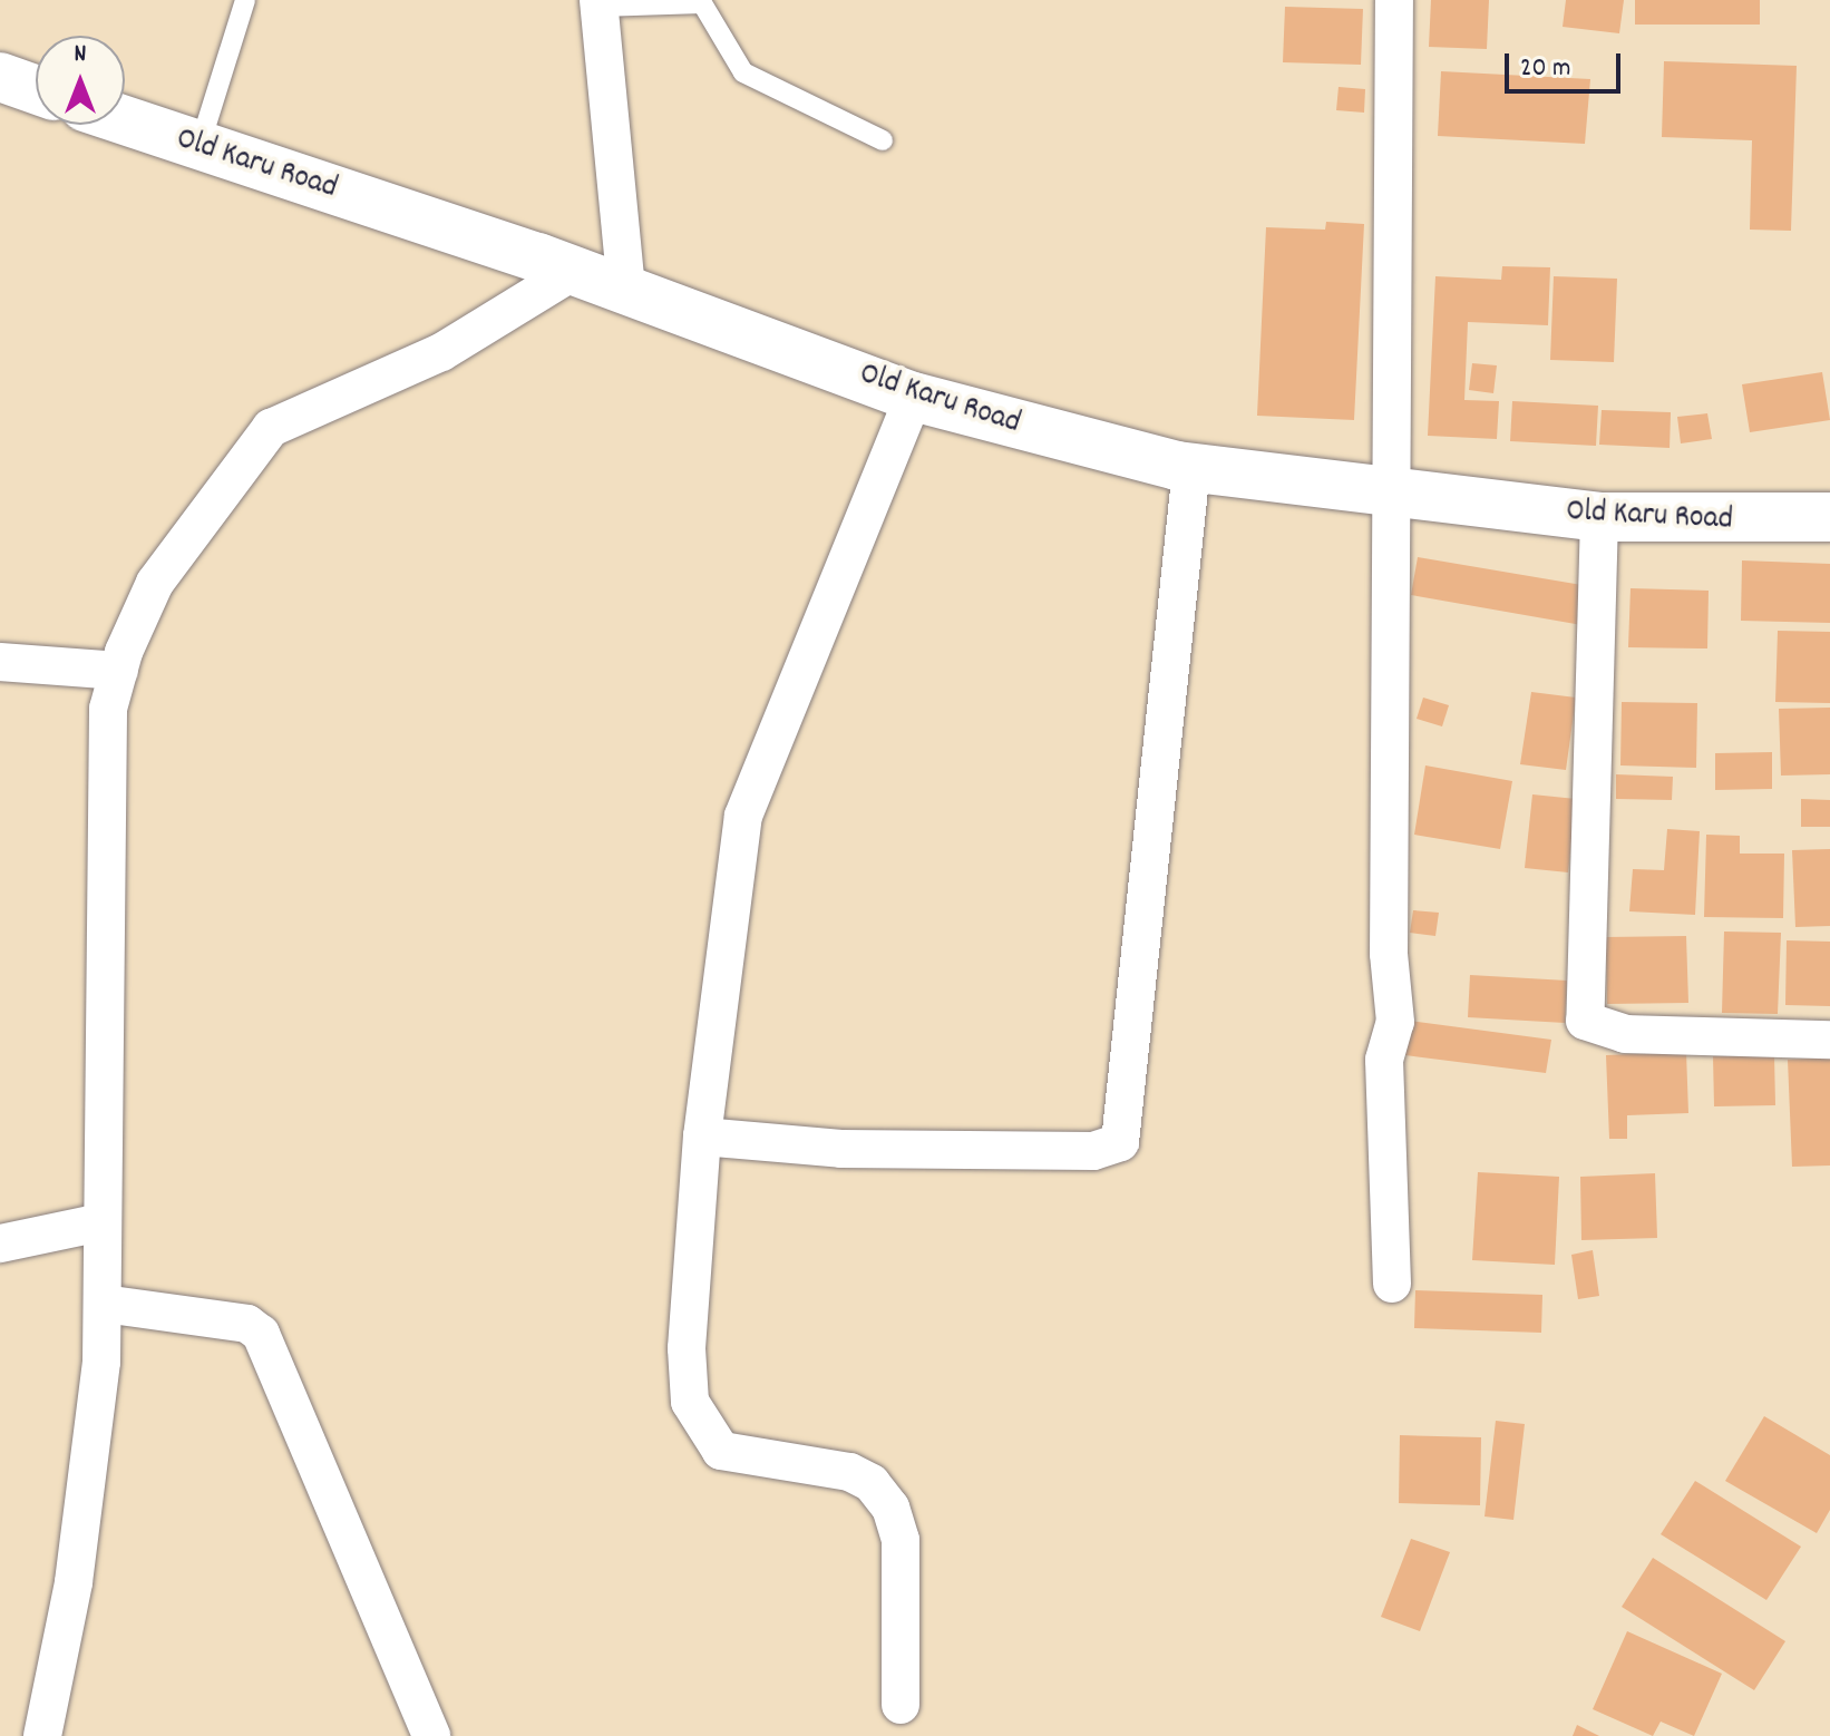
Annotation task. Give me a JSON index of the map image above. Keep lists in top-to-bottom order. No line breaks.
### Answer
{"streets":{"main road":["Old Karu Road"]},"scale_bar":"20 m","north":"top"}
